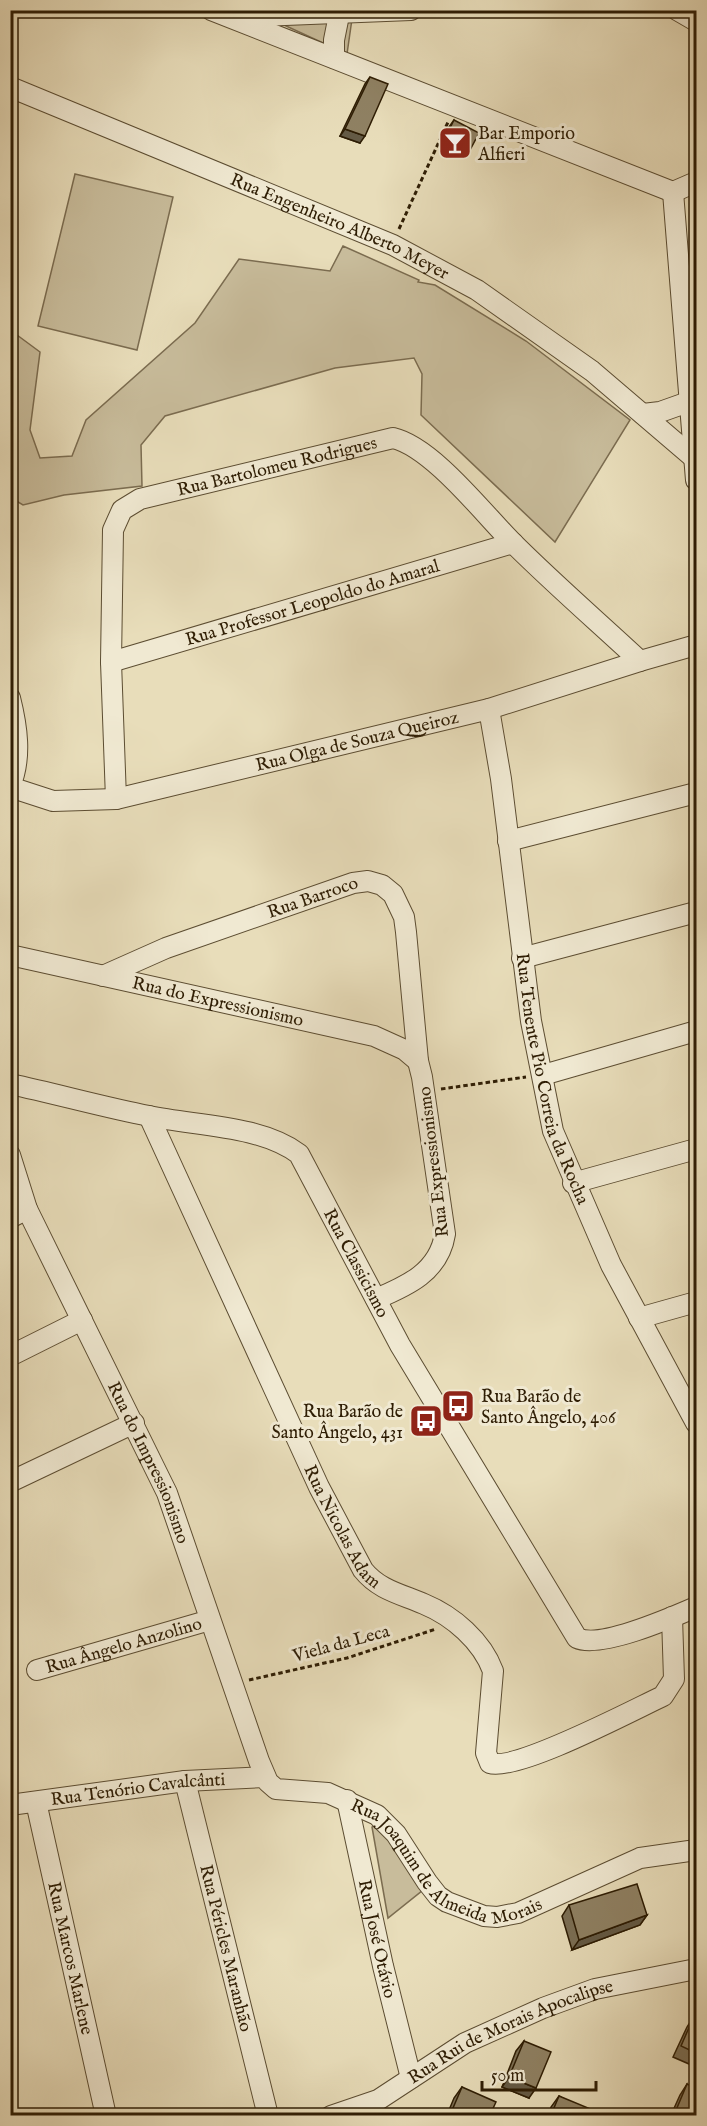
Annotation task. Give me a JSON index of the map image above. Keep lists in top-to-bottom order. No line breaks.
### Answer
{"streets":{"street":["Rua Engenheiro Alberto Meyer","Rua Bartolomeu Rodrigues","Rua Professor Leopoldo do Amaral","Rua Olga de Souza Queiroz","Rua Barroco","Rua do Expressionismo","Rua Tenente Pio Correia da Rocha","Rua Expressionismo","Rua Classicismo","Rua do Impressionismo","Rua Nicolas Adam","Rua Ângelo Anzolino","Rua Tenório Cavalcânti","Rua Joaquim de Almeida Morais","Rua José Otávio","Rua Péricles Maranhão","Rua Marcos Marlene","Rua Rui de Morais Apocalipse"],"path":["Viela da Leca"]},"crossings":[["Rua Bartolomeu Rodrigues","Rua Professor Leopoldo do Amaral"],["Rua Bartolomeu Rodrigues","Rua Olga de Souza Queiroz"],["Rua Olga de Souza Queiroz","Rua Tenente Pio Correia da Rocha"],["Rua Barroco","Rua do Expressionismo"],["Rua Barroco","Rua Expressionismo"],["Rua do Expressionismo","Rua Expressionismo"],["Rua Expressionismo","Rua Classicismo"],["Rua Classicismo","Rua Nicolas Adam"],["Rua do Impressionismo","Viela da Leca"],["Rua do Impressionismo","Rua Ângelo Anzolino"],["Rua do Impressionismo","Rua Tenório Cavalcânti"],["Rua do Impressionismo","Rua Joaquim de Almeida Morais"],["Rua Nicolas Adam","Viela da Leca"],["Rua Tenório Cavalcânti","Rua Joaquim de Almeida Morais"],["Rua Tenório Cavalcânti","Rua Péricles Maranhão"],["Rua Tenório Cavalcânti","Rua Marcos Marlene"],["Rua Joaquim de Almeida Morais","Rua José Otávio"],["Rua José Otávio","Rua Rui de Morais Apocalipse"]],"places":{"bar":["Bar Emporio Alfieri"],"bus stop":["Rua Barão de Santo Ângelo, 406","Rua Barão de Santo Ângelo, 431"]},"scale_bar":"50 m"}
